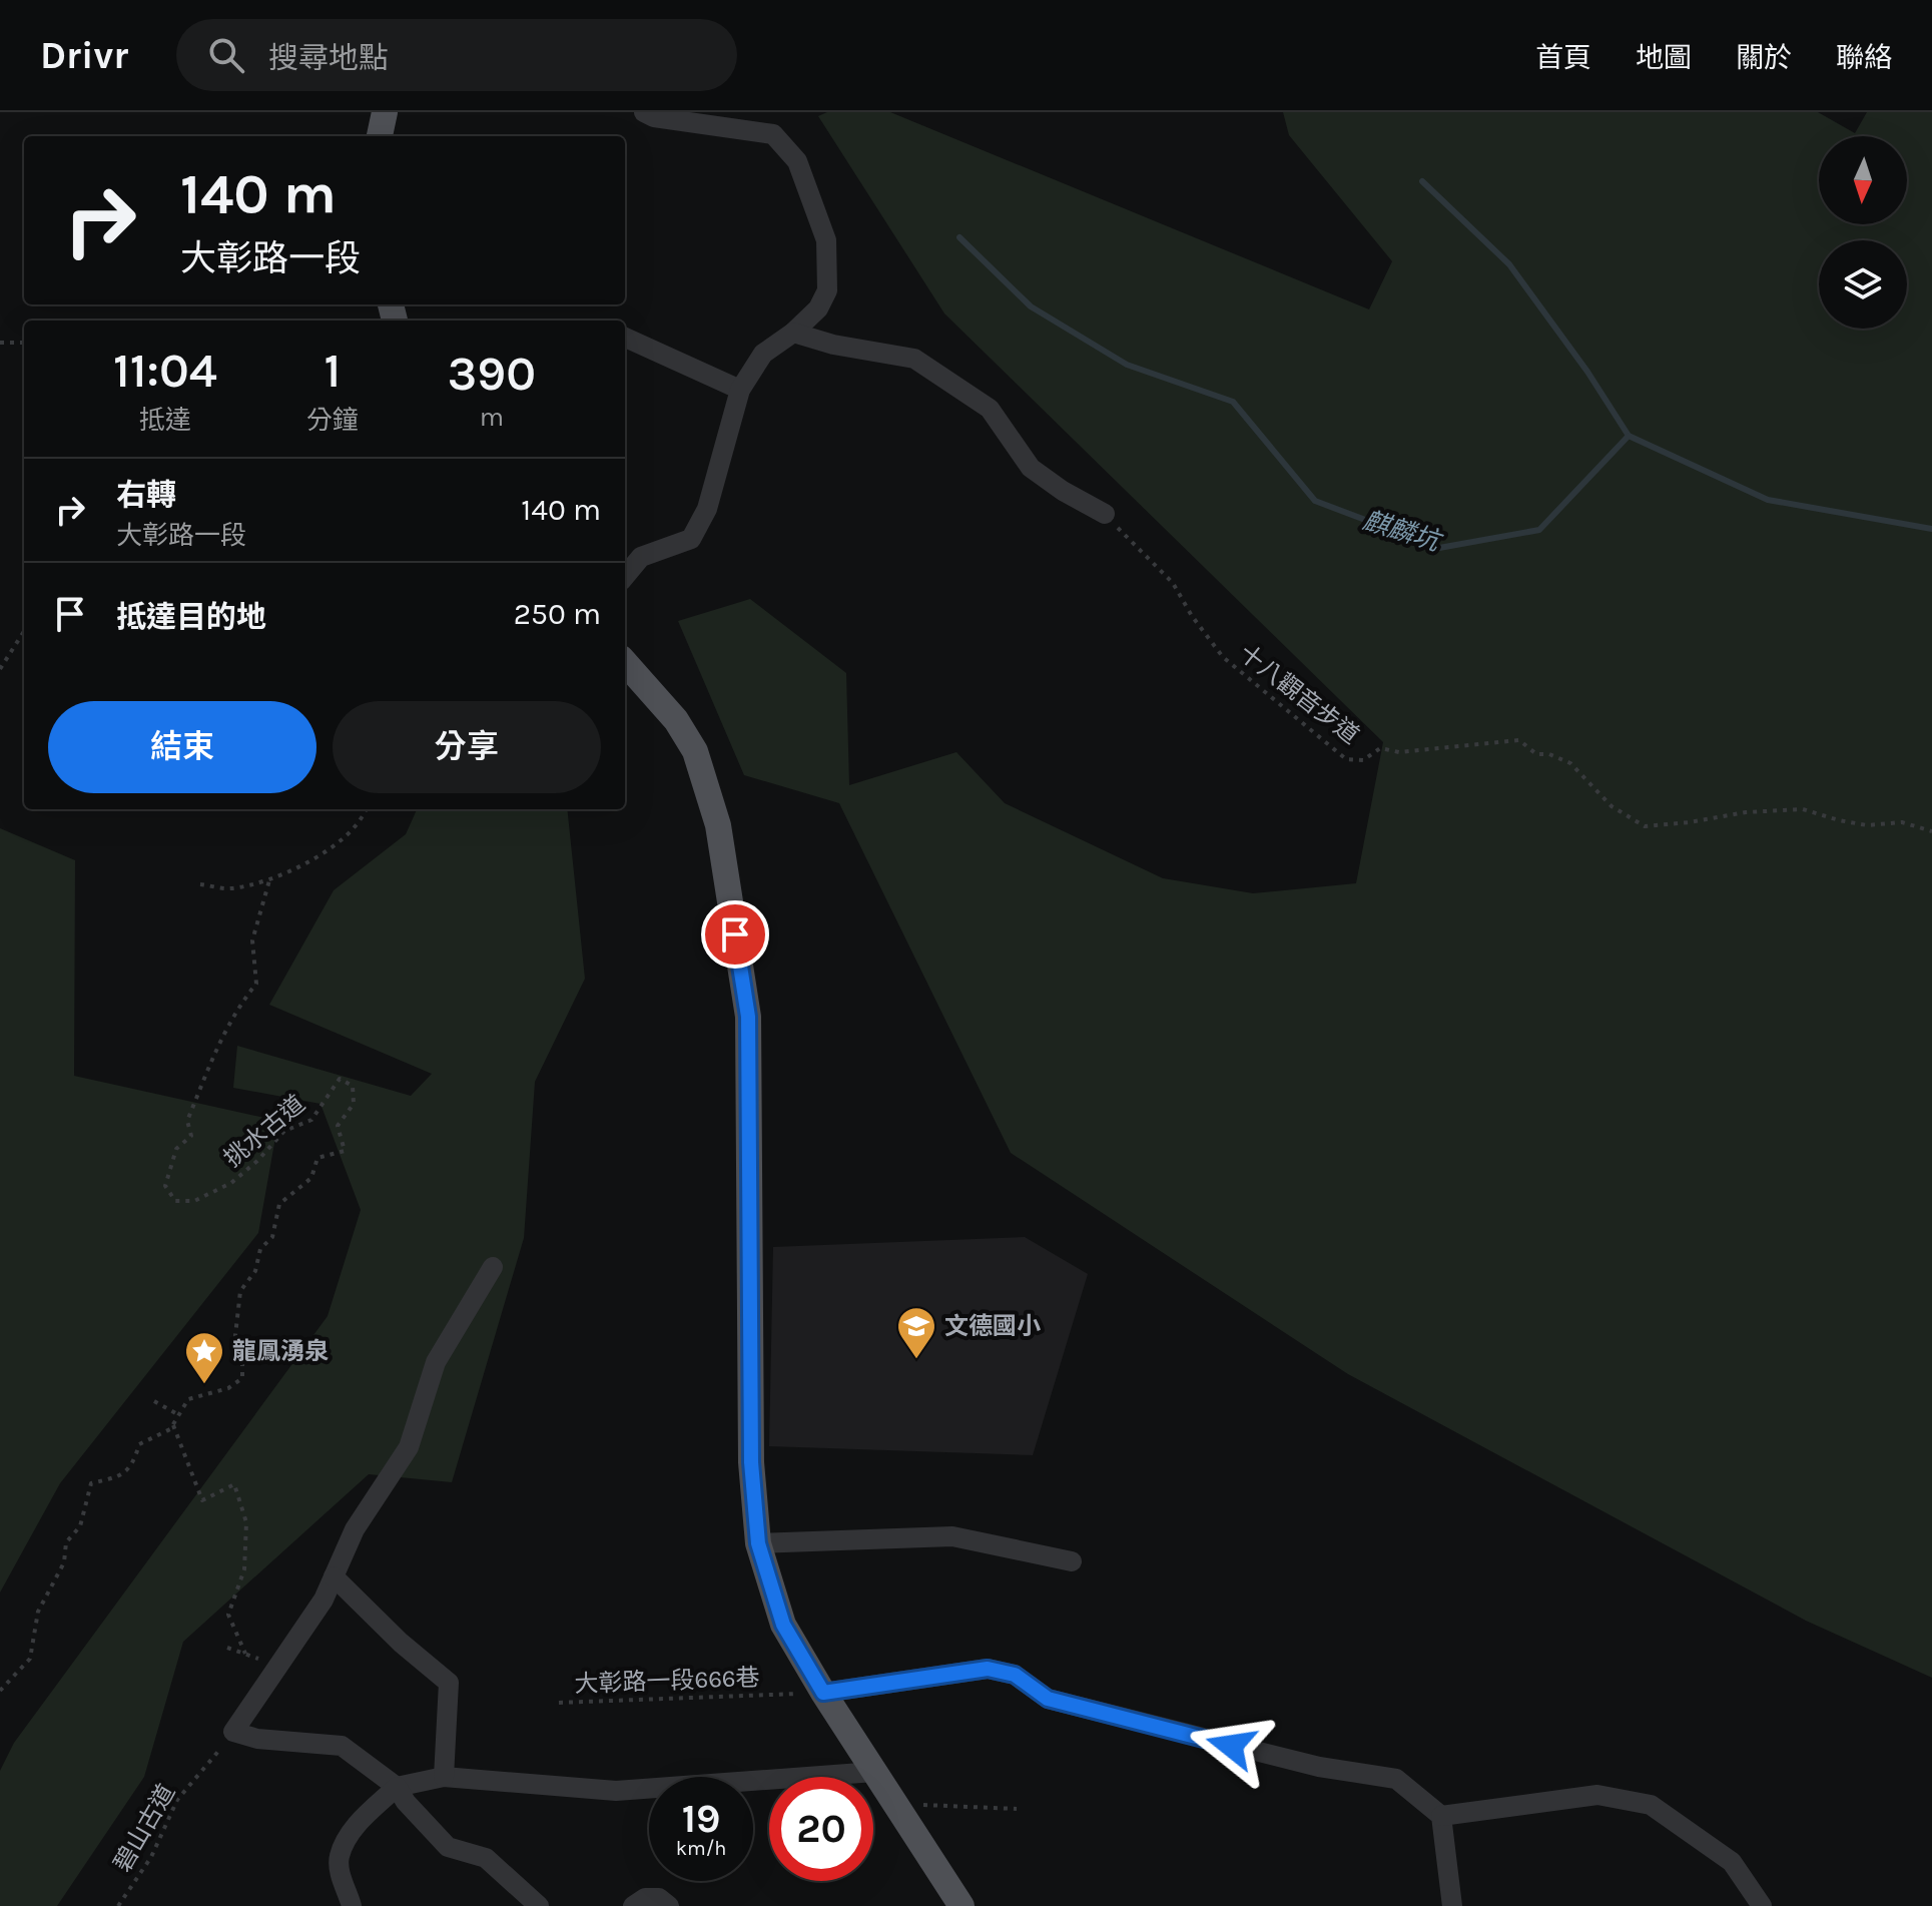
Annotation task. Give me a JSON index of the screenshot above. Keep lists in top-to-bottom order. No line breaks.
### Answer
{"streets":{"path":["十八觀音步道","挑水古道","大彰路一段666巷","碧山古道"]},"water":["麒麟坑"],"places":{"school or university":["文德國小"],"place":["龍鳳湧泉"]},"north":"bottom","page":{"header":"Drivr","search":"搜尋地點","nav":["首頁","地圖","關於","聯絡"],"turn":["140 m","大彰路一段"],"eta":["11:04","抵達","1","分鐘","390","m"],"list":[{"name":"右轉","note":"大彰路一段","value":"140 m"},{"name":"抵達目的地","value":"250 m"}],"buttons":["結束","分享"],"speed":"19 km/h","limit":"20"}}
